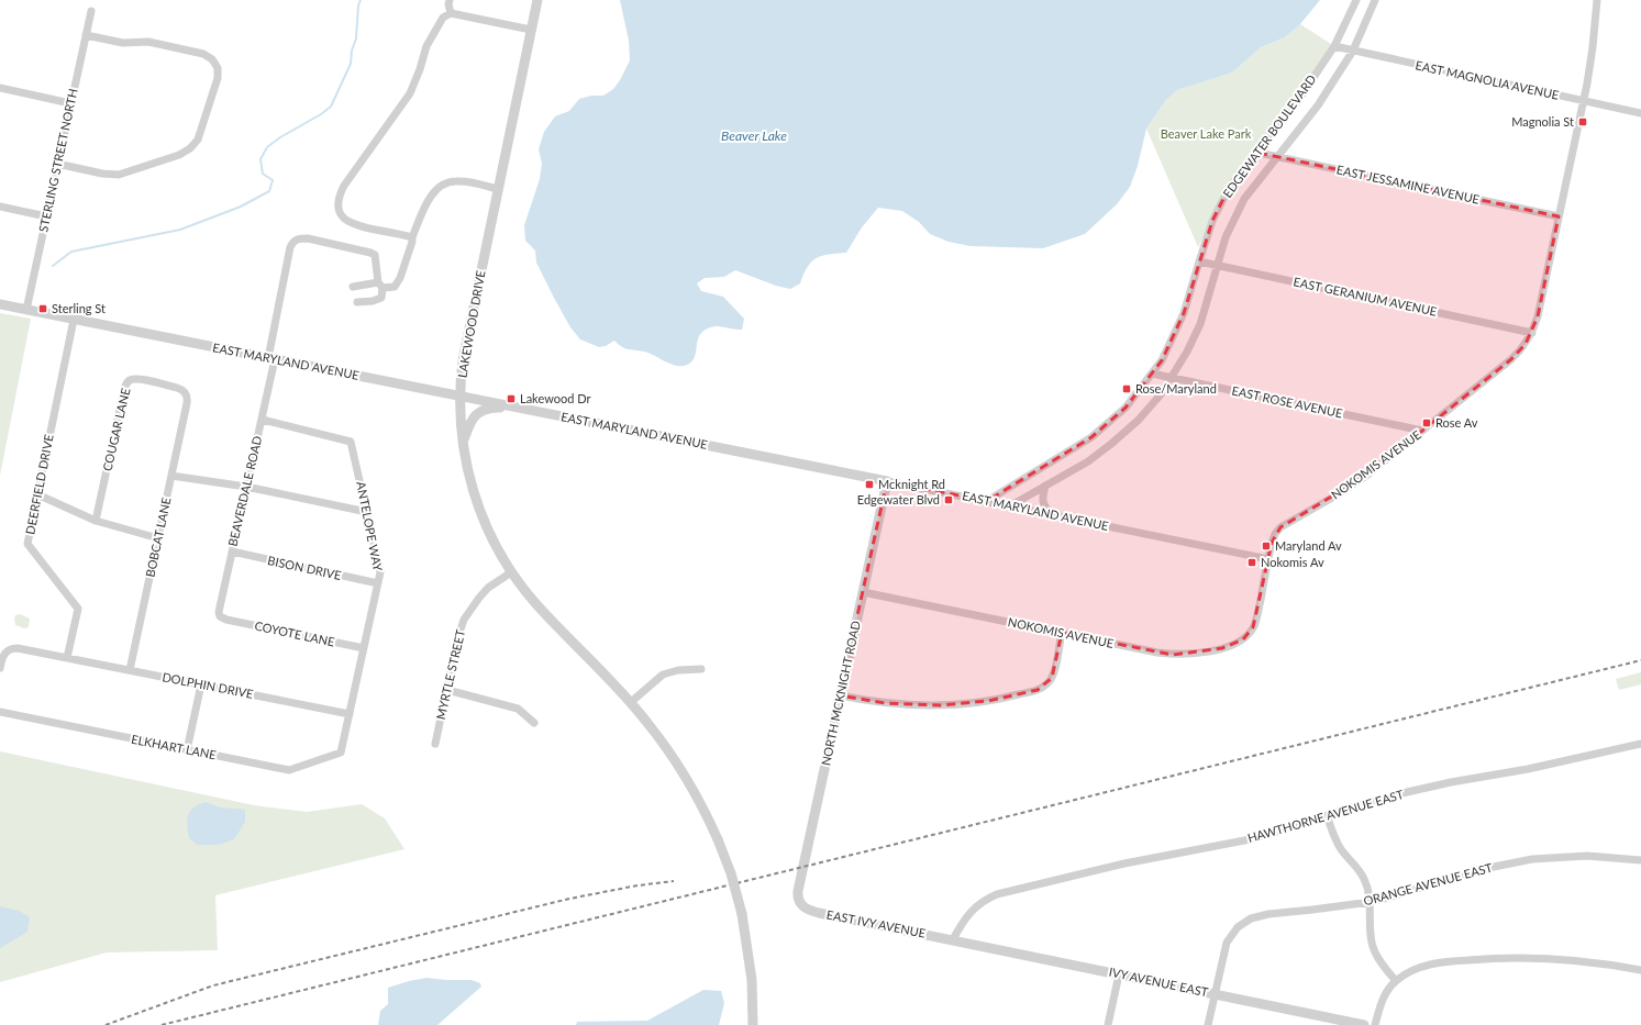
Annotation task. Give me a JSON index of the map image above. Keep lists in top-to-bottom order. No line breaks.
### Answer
{"streets":{"street":["EAST MAGNOLIA AVENUE","EDGEWATER BOULEVARD","STERLING STREET NORTH","EAST JESSAMINE AVENUE","EAST GERANIUM AVENUE","LAKEWOOD DRIVE","EAST MARYLAND AVENUE","EAST ROSE AVENUE","COUGAR LANE","NOKOMIS AVENUE","DEERFIELD DRIVE","BEAVERDALE ROAD","ANTELOPE WAY","BOBCAT LANE","BISON DRIVE","COYOTE LANE","MYRTLE STREET","DOLPHIN DRIVE","NORTH MCKNIGHT ROAD","ELKHART LANE","HAWTHORNE AVENUE EAST","ORANGE AVENUE EAST","EAST IVY AVENUE","IVY AVENUE EAST"]},"crossings":[["EAST MAGNOLIA AVENUE","EDGEWATER BOULEVARD"],["EAST MAGNOLIA AVENUE","NOKOMIS AVENUE"],["EDGEWATER BOULEVARD","EAST JESSAMINE AVENUE"],["EDGEWATER BOULEVARD","EAST GERANIUM AVENUE"],["EDGEWATER BOULEVARD","EAST MARYLAND AVENUE"],["EDGEWATER BOULEVARD","EAST ROSE AVENUE"],["STERLING STREET NORTH","EAST MARYLAND AVENUE"],["EAST JESSAMINE AVENUE","NOKOMIS AVENUE"],["EAST GERANIUM AVENUE","NOKOMIS AVENUE"],["LAKEWOOD DRIVE","EAST MARYLAND AVENUE"],["LAKEWOOD DRIVE","MYRTLE STREET"],["EAST MARYLAND AVENUE","NOKOMIS AVENUE"],["EAST MARYLAND AVENUE","DEERFIELD DRIVE"],["EAST MARYLAND AVENUE","BEAVERDALE ROAD"],["EAST MARYLAND AVENUE","NORTH MCKNIGHT ROAD"],["EAST ROSE AVENUE","NOKOMIS AVENUE"],["COUGAR LANE","BOBCAT LANE"],["NOKOMIS AVENUE","NORTH MCKNIGHT ROAD"],["DEERFIELD DRIVE","DOLPHIN DRIVE"],["BEAVERDALE ROAD","ANTELOPE WAY"],["BEAVERDALE ROAD","BISON DRIVE"],["BEAVERDALE ROAD","COYOTE LANE"],["ANTELOPE WAY","BISON DRIVE"],["ANTELOPE WAY","COYOTE LANE"],["ANTELOPE WAY","DOLPHIN DRIVE"],["ANTELOPE WAY","ELKHART LANE"],["BOBCAT LANE","DOLPHIN DRIVE"],["NORTH MCKNIGHT ROAD","EAST IVY AVENUE"],["HAWTHORNE AVENUE EAST","EAST IVY AVENUE"],["HAWTHORNE AVENUE EAST","IVY AVENUE EAST"],["ORANGE AVENUE EAST","IVY AVENUE EAST"],["EAST IVY AVENUE","IVY AVENUE EAST"]],"water":["Beaver Lake"],"parks":["Beaver Lake Park"],"places":{"transit":["Magnolia St","Sterling St","Rose/Maryland","Lakewood Dr","Rose Av","Mcknight Rd","Edgewater Blvd","Maryland Av","Nokomis Av"]}}
